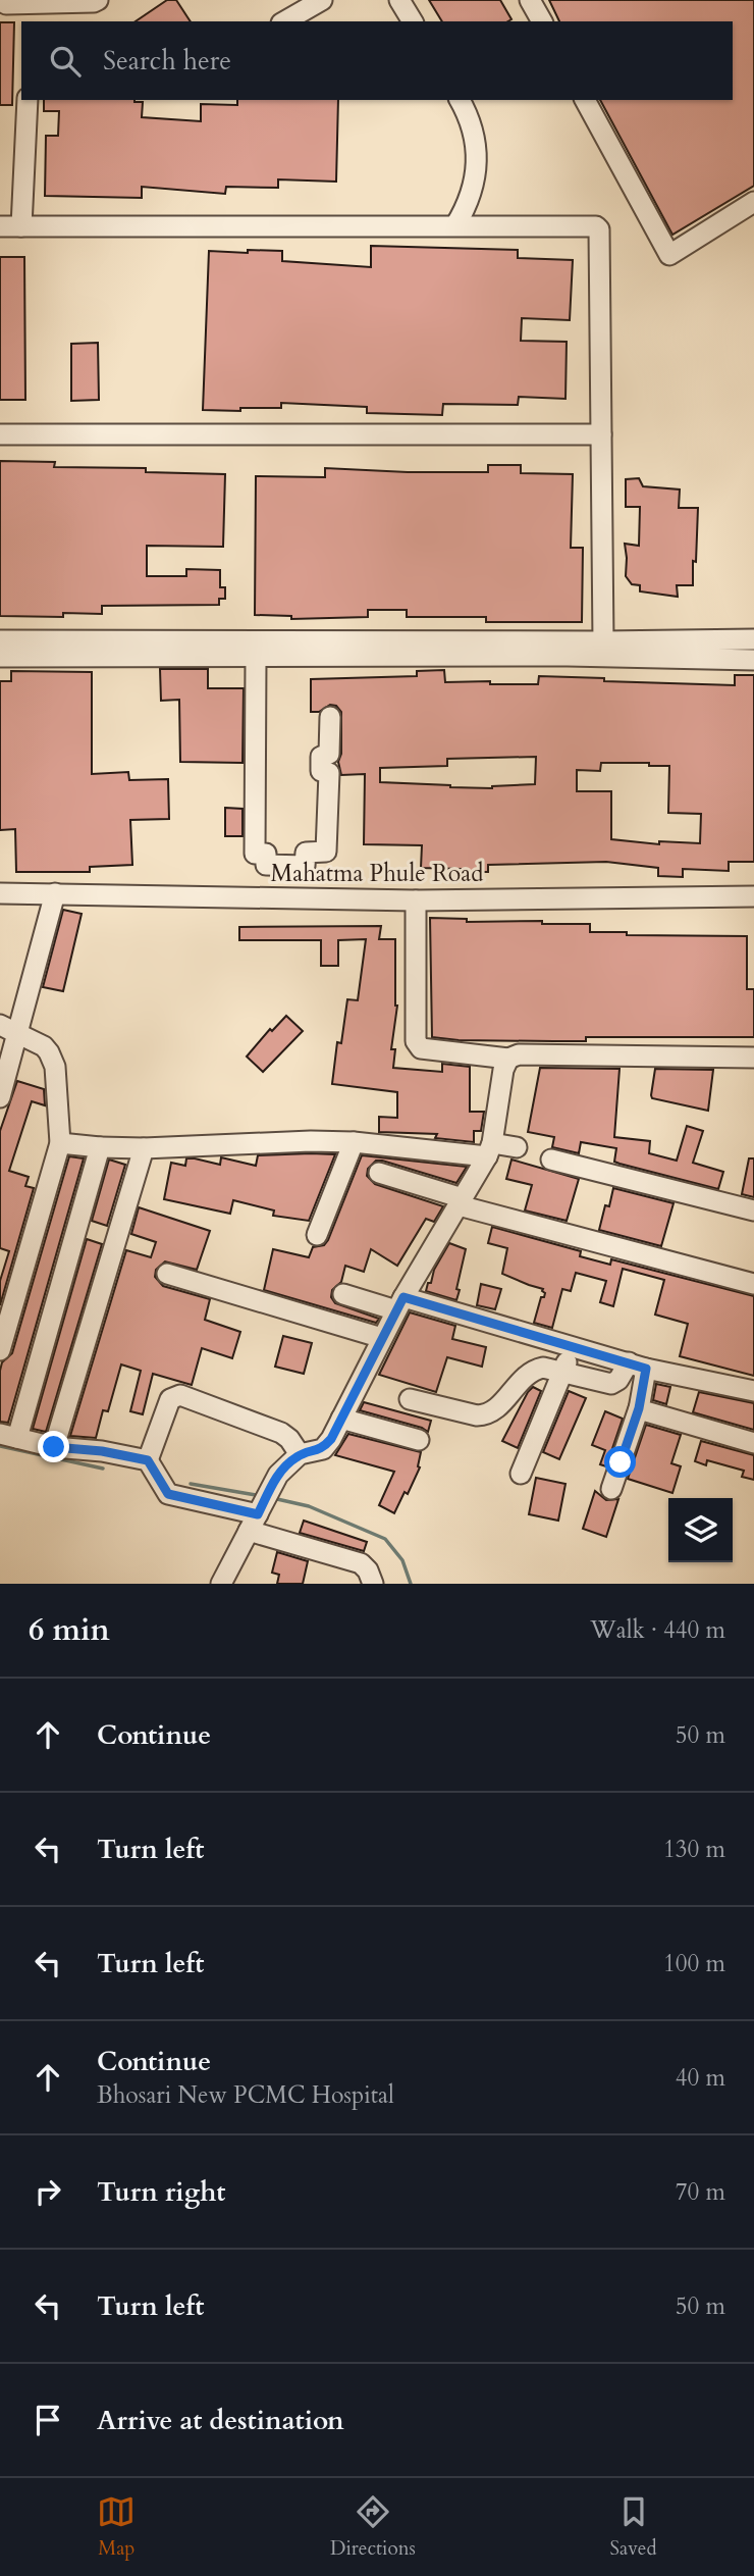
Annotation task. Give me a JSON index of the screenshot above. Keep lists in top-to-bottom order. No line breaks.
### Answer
{"streets":{"street":["Mahatma Phule Road"]},"page":{"search":"Search here","heading":["6 min","Walk · 440 m"],"list":[["Continue","50 m"],["Turn left","130 m"],["Turn left","100 m"],["Continue","Bhosari New PCMC Hospital","40 m"],["Turn right","70 m"],["Turn left","50 m"],"Arrive at destination"],"nav":["Map","Directions","Saved"]}}
